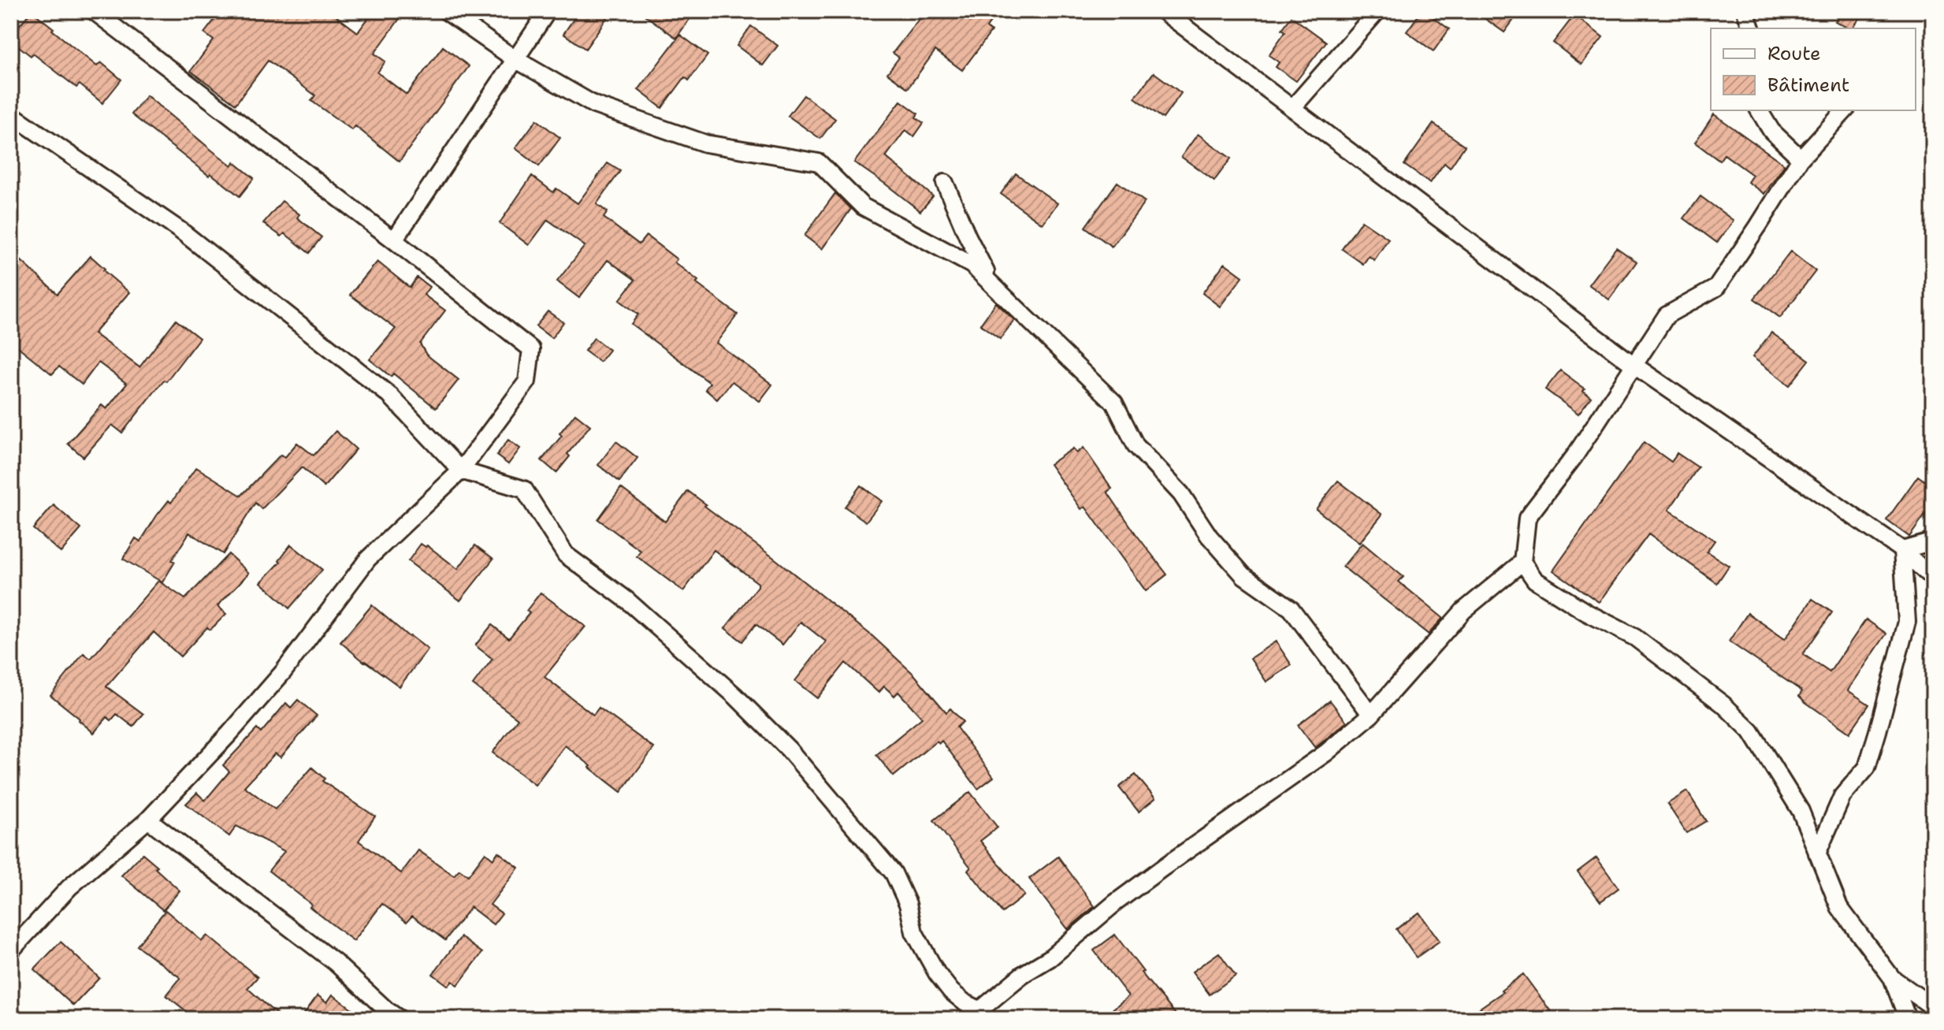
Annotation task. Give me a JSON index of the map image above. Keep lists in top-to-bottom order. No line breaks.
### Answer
{"legend":["Route","Bâtiment"]}
